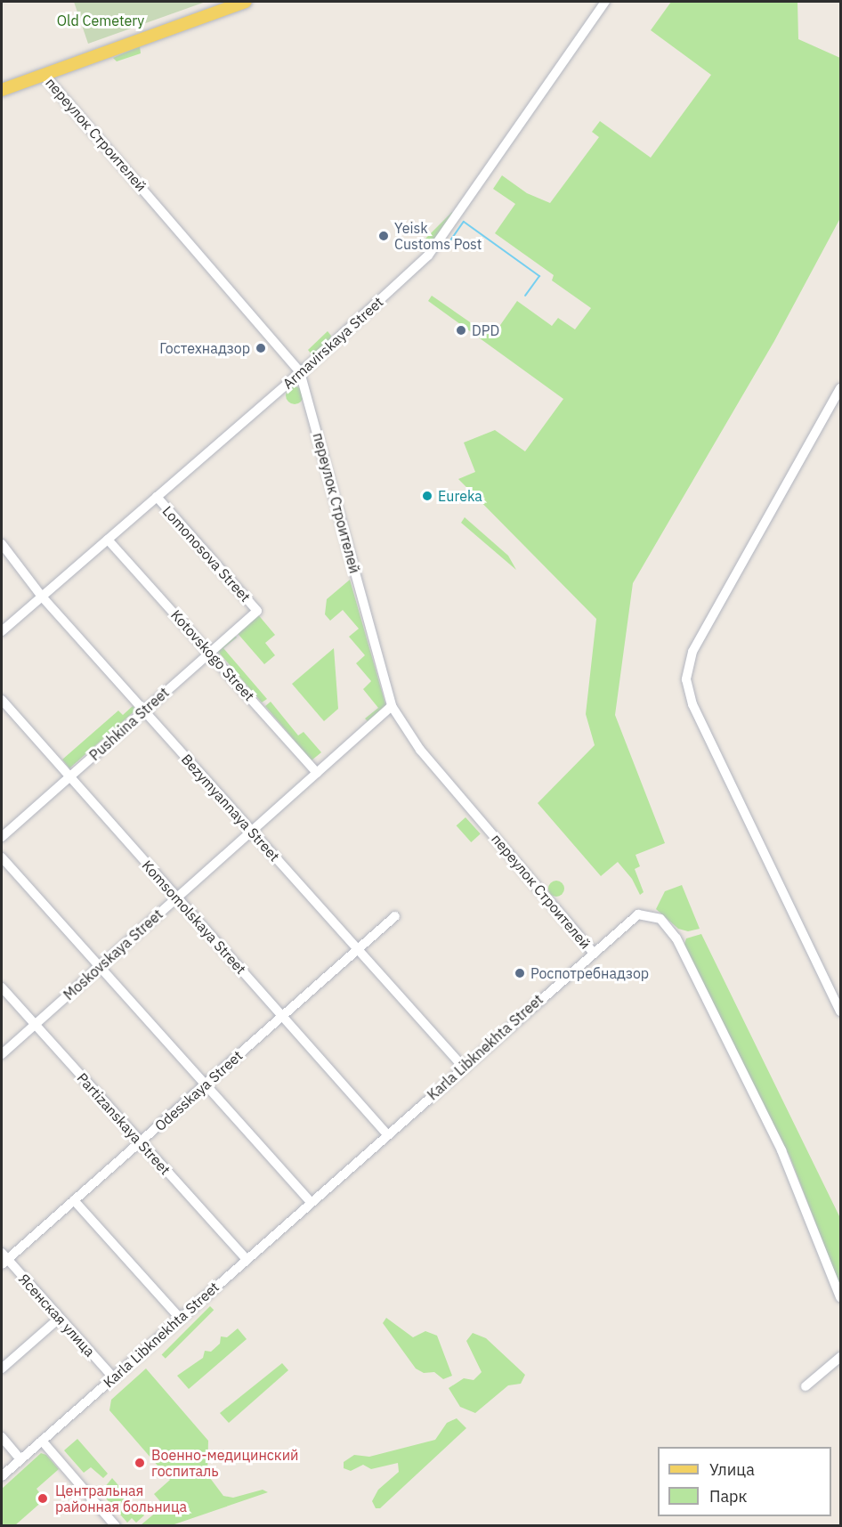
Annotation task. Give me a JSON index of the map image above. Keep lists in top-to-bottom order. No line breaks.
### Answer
{"streets":{"street":["переулок Строителей","Armavirskaya Street","Lomonosova Street","Kotovskogo Street","Pushkina Street","Bezymyannaya Street","Komsomolskaya Street","Moskovskaya Street","Karla Libknekhta Street","Odesskaya Street","Partizanskaya Street","Ясенская улица"]},"crossings":[["переулок Строителей","Armavirskaya Street"],["переулок Строителей","Moskovskaya Street"],["переулок Строителей","Karla Libknekhta Street"],["Armavirskaya Street","Lomonosova Street"],["Armavirskaya Street","Kotovskogo Street"],["Armavirskaya Street","Bezymyannaya Street"],["Lomonosova Street","Pushkina Street"],["Kotovskogo Street","Pushkina Street"],["Kotovskogo Street","Moskovskaya Street"],["Pushkina Street","Bezymyannaya Street"],["Pushkina Street","Komsomolskaya Street"],["Bezymyannaya Street","Moskovskaya Street"],["Bezymyannaya Street","Karla Libknekhta Street"],["Bezymyannaya Street","Odesskaya Street"],["Komsomolskaya Street","Moskovskaya Street"],["Komsomolskaya Street","Karla Libknekhta Street"],["Komsomolskaya Street","Odesskaya Street"],["Moskovskaya Street","Partizanskaya Street"],["Karla Libknekhta Street","Partizanskaya Street"],["Karla Libknekhta Street","Ясенская улица"],["Odesskaya Street","Partizanskaya Street"],["Odesskaya Street","Ясенская улица"]],"parks":["Old Cemetery"],"places":["Yeisk Customs Post","DPD","Гостехнадзор","Eureka","Роспотребнадзор","Военно-медицинский госпиталь","Центральная районная больница"],"legend":["Улица","Парк"]}
